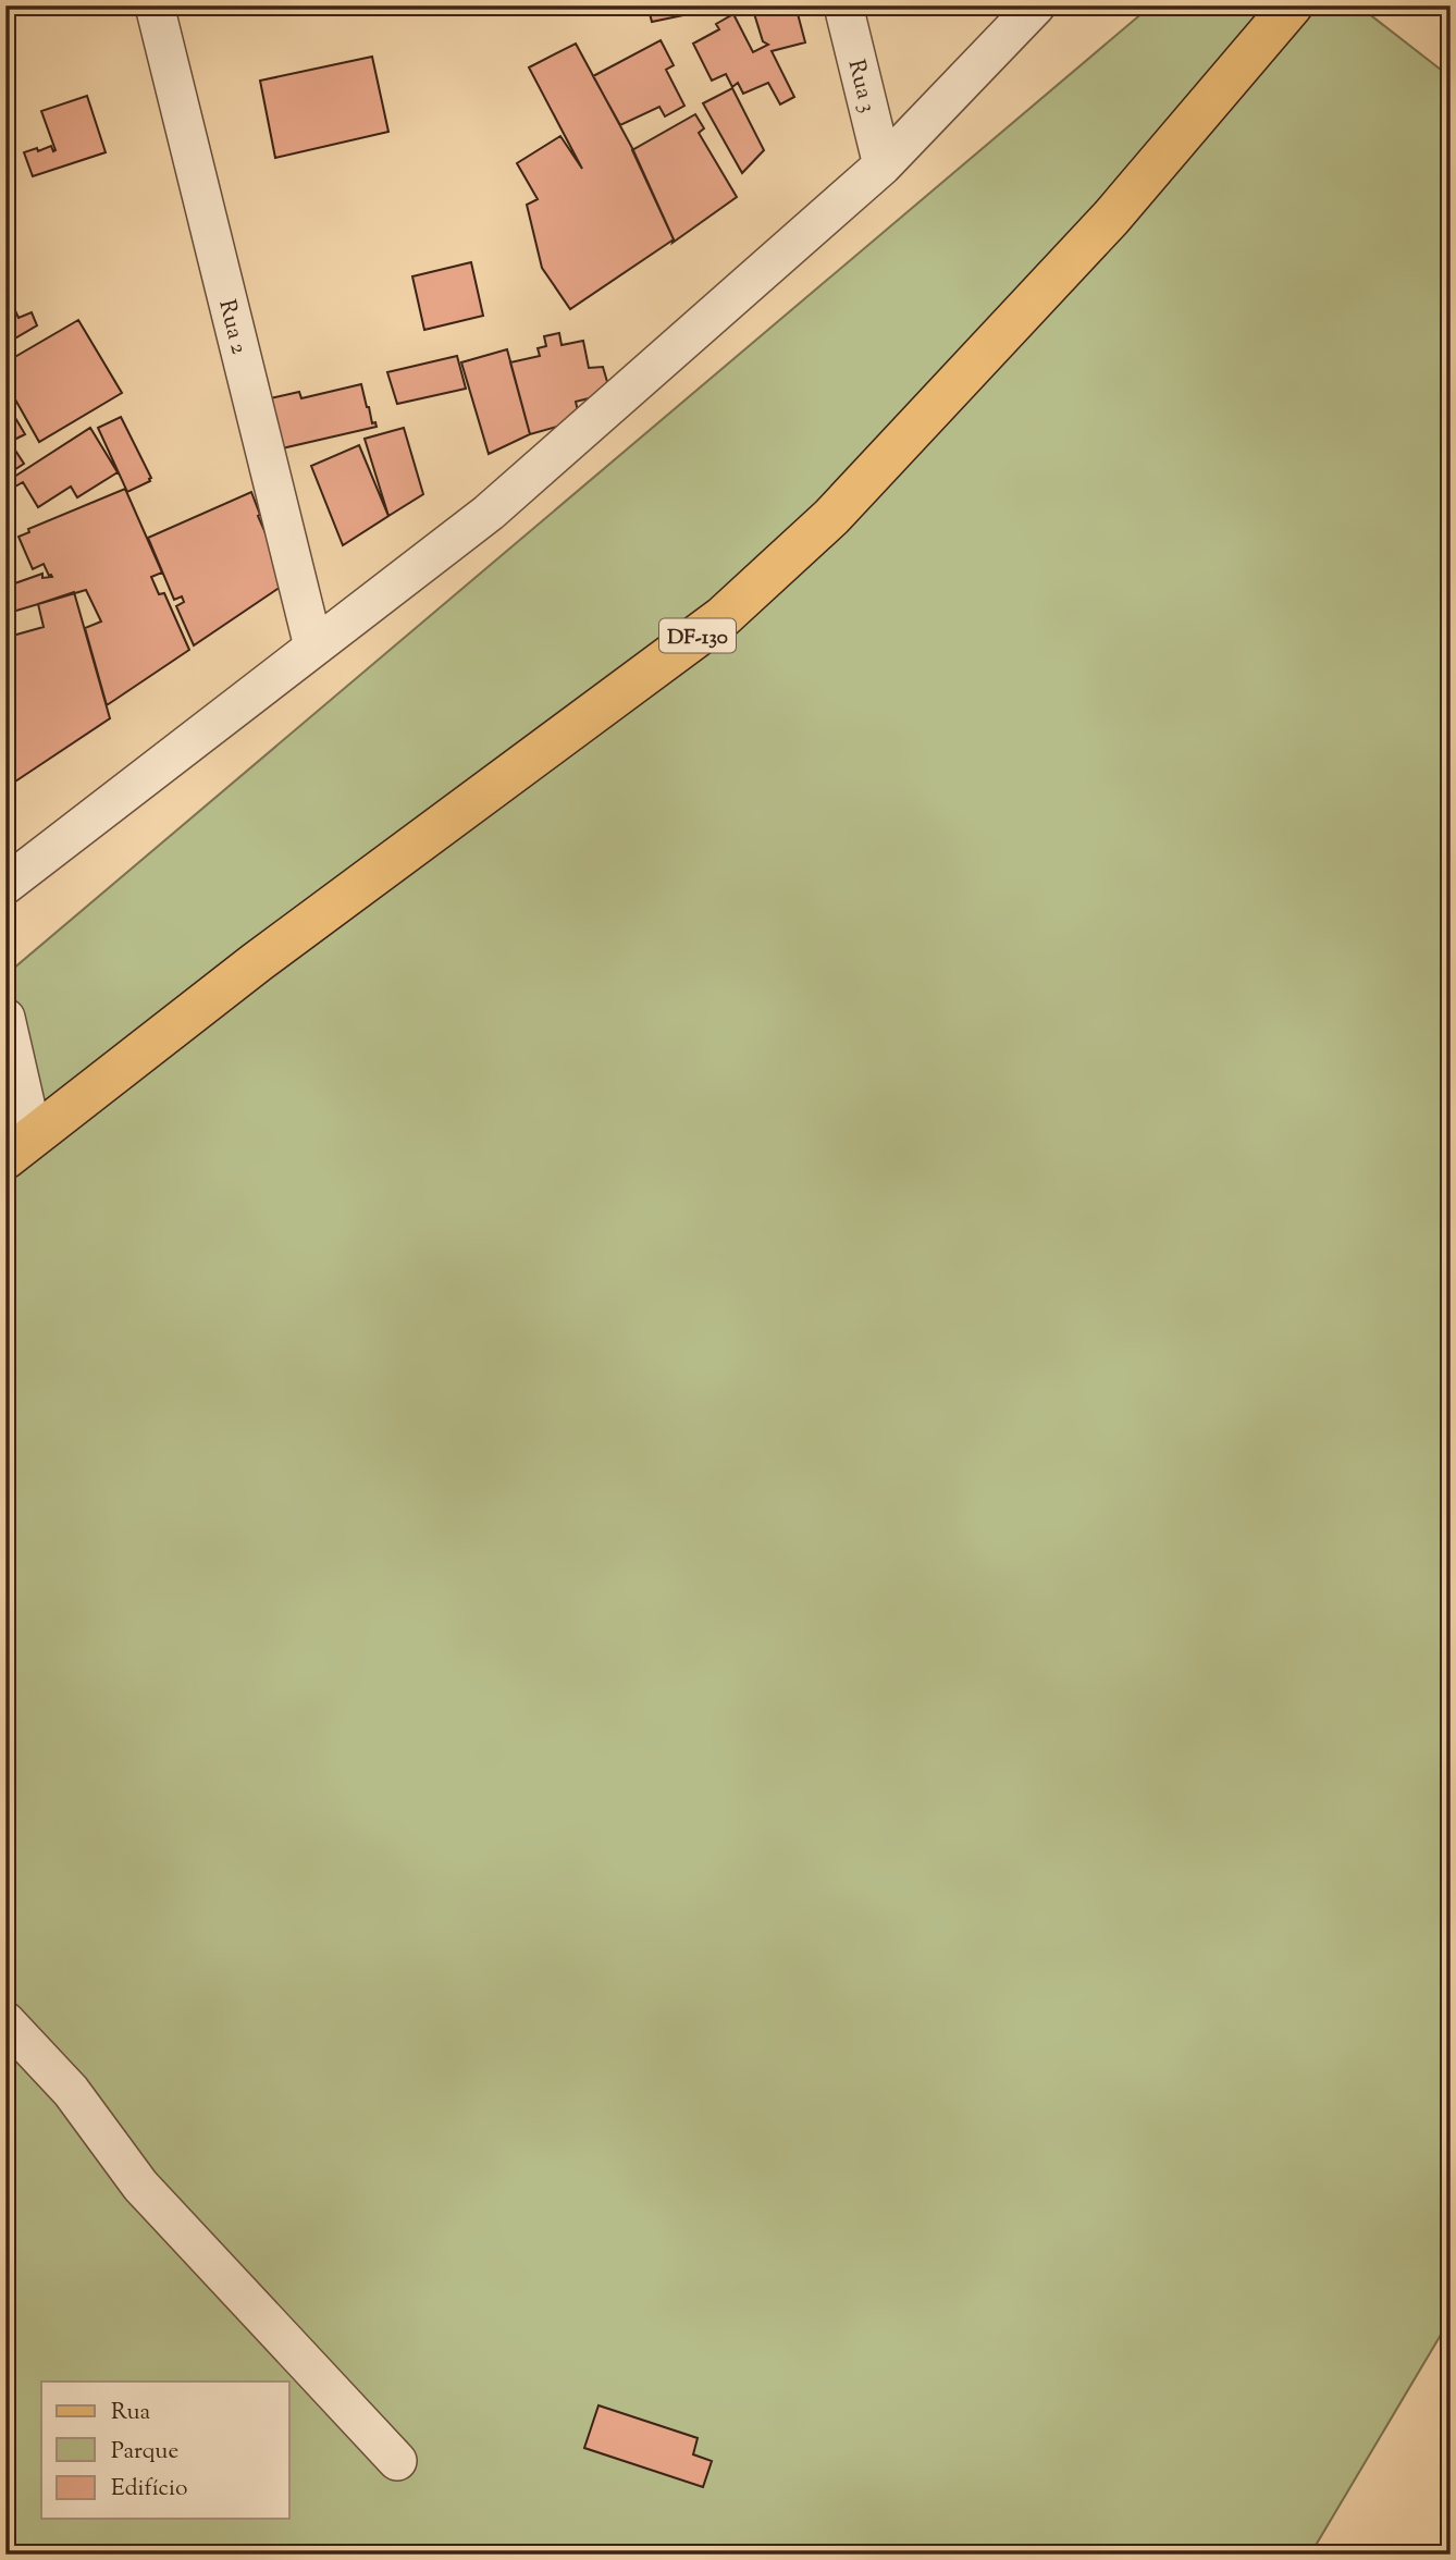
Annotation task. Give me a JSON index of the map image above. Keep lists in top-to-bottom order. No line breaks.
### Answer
{"streets":{"main road":["DF-130"],"street":["Rua 3","Rua 2"]},"legend":["Rua","Parque","Edifício"]}
